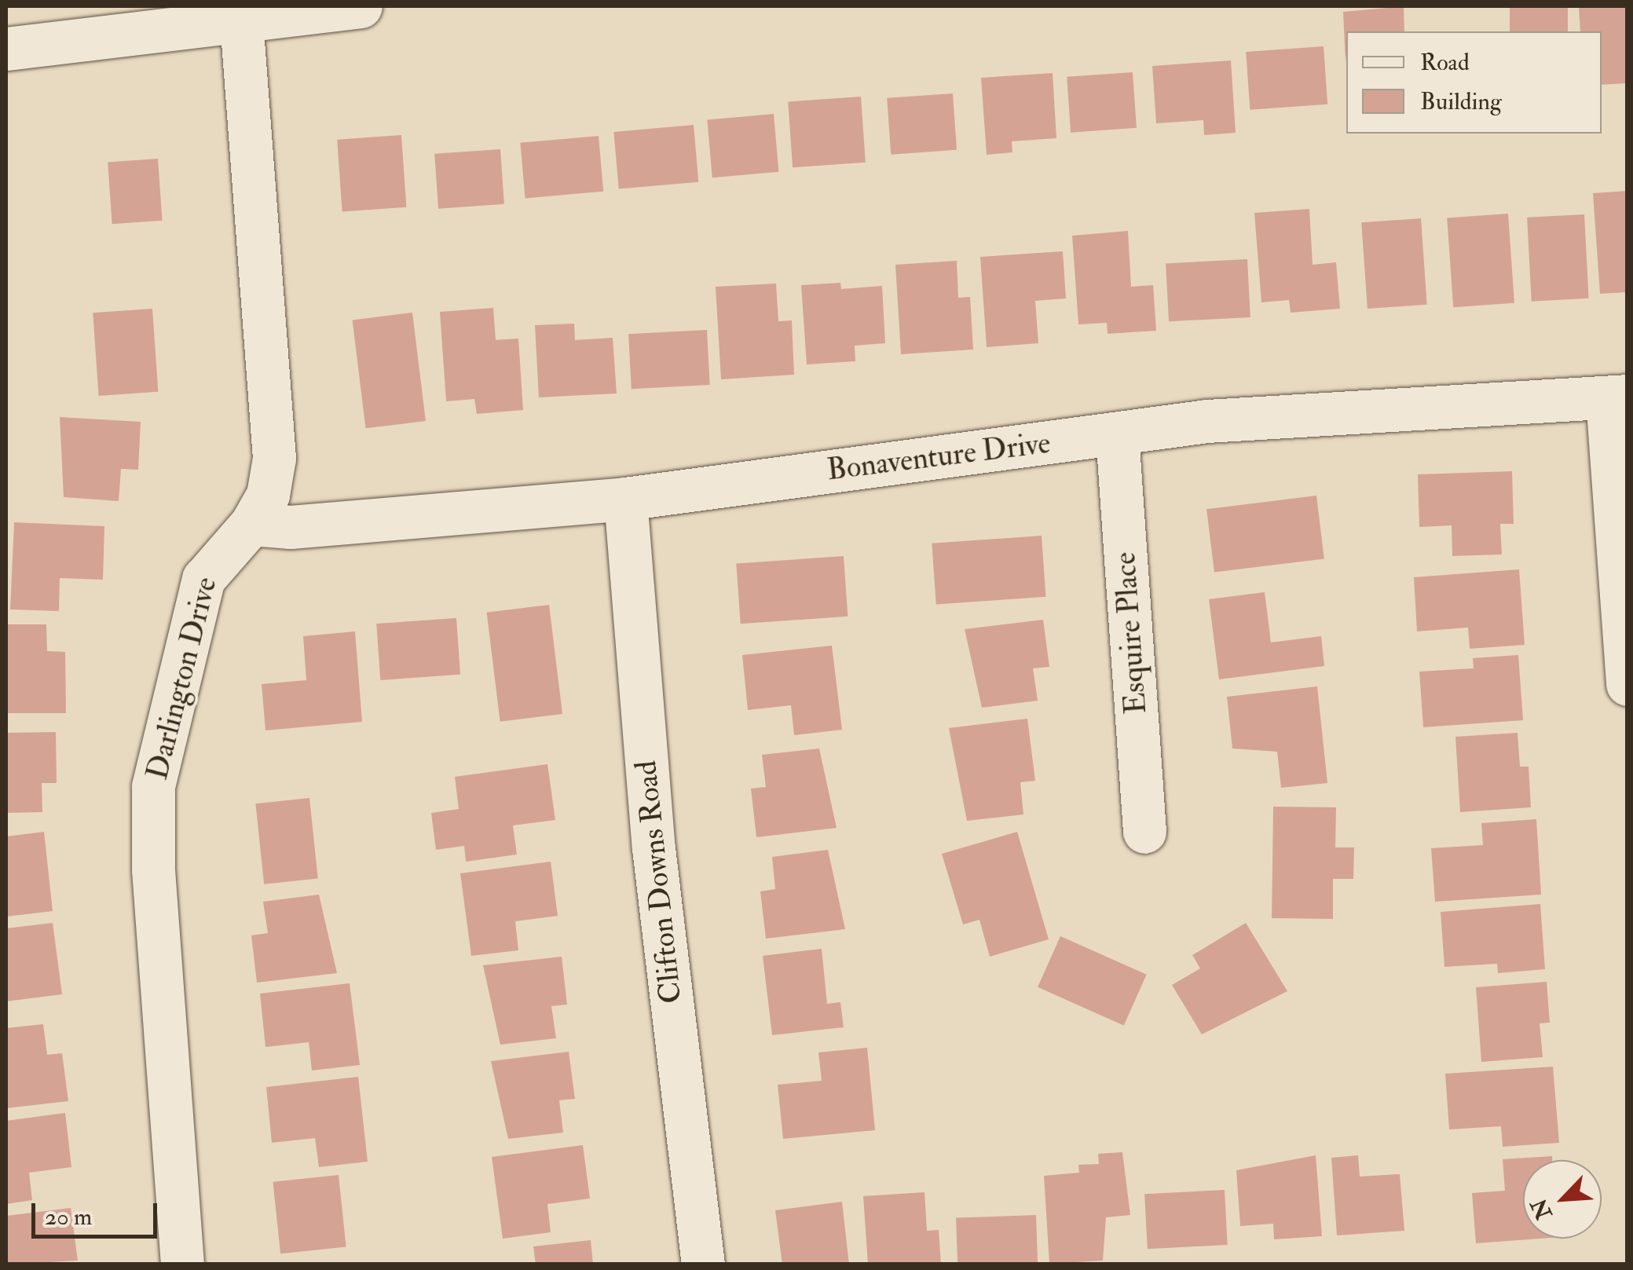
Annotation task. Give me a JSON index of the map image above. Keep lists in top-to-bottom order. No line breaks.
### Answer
{"streets":{"street":["Bonaventure Drive","Esquire Place","Darlington Drive","Clifton Downs Road"]},"crossings":[["Bonaventure Drive","Esquire Place"],["Bonaventure Drive","Darlington Drive"],["Bonaventure Drive","Clifton Downs Road"]],"legend":["Road","Building"],"scale_bar":"20 m","north":"bottom left"}
